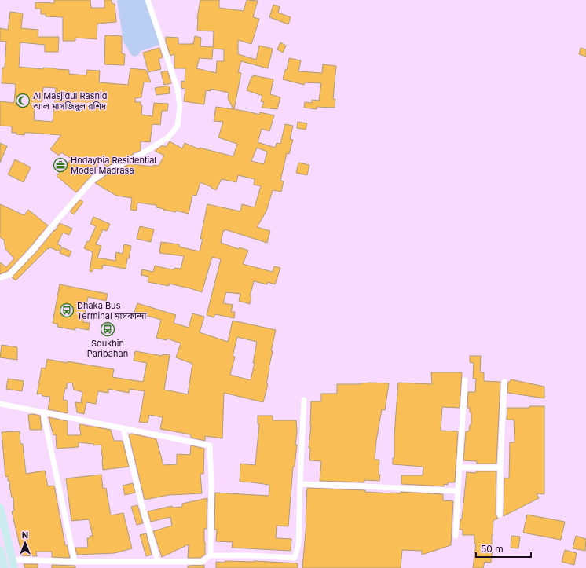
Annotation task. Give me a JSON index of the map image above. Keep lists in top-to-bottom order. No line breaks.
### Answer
{"places":{"mosque":["Al Masjidul Rashid আল মাসজিদুল রশিদ"],"office":["Hodaybia Residential Model Madrasa"],"bus stop":["Dhaka Bus Terminal মাসকান্দা","Soukhin Paribahan"]},"scale_bar":"50 m","north":"top"}
